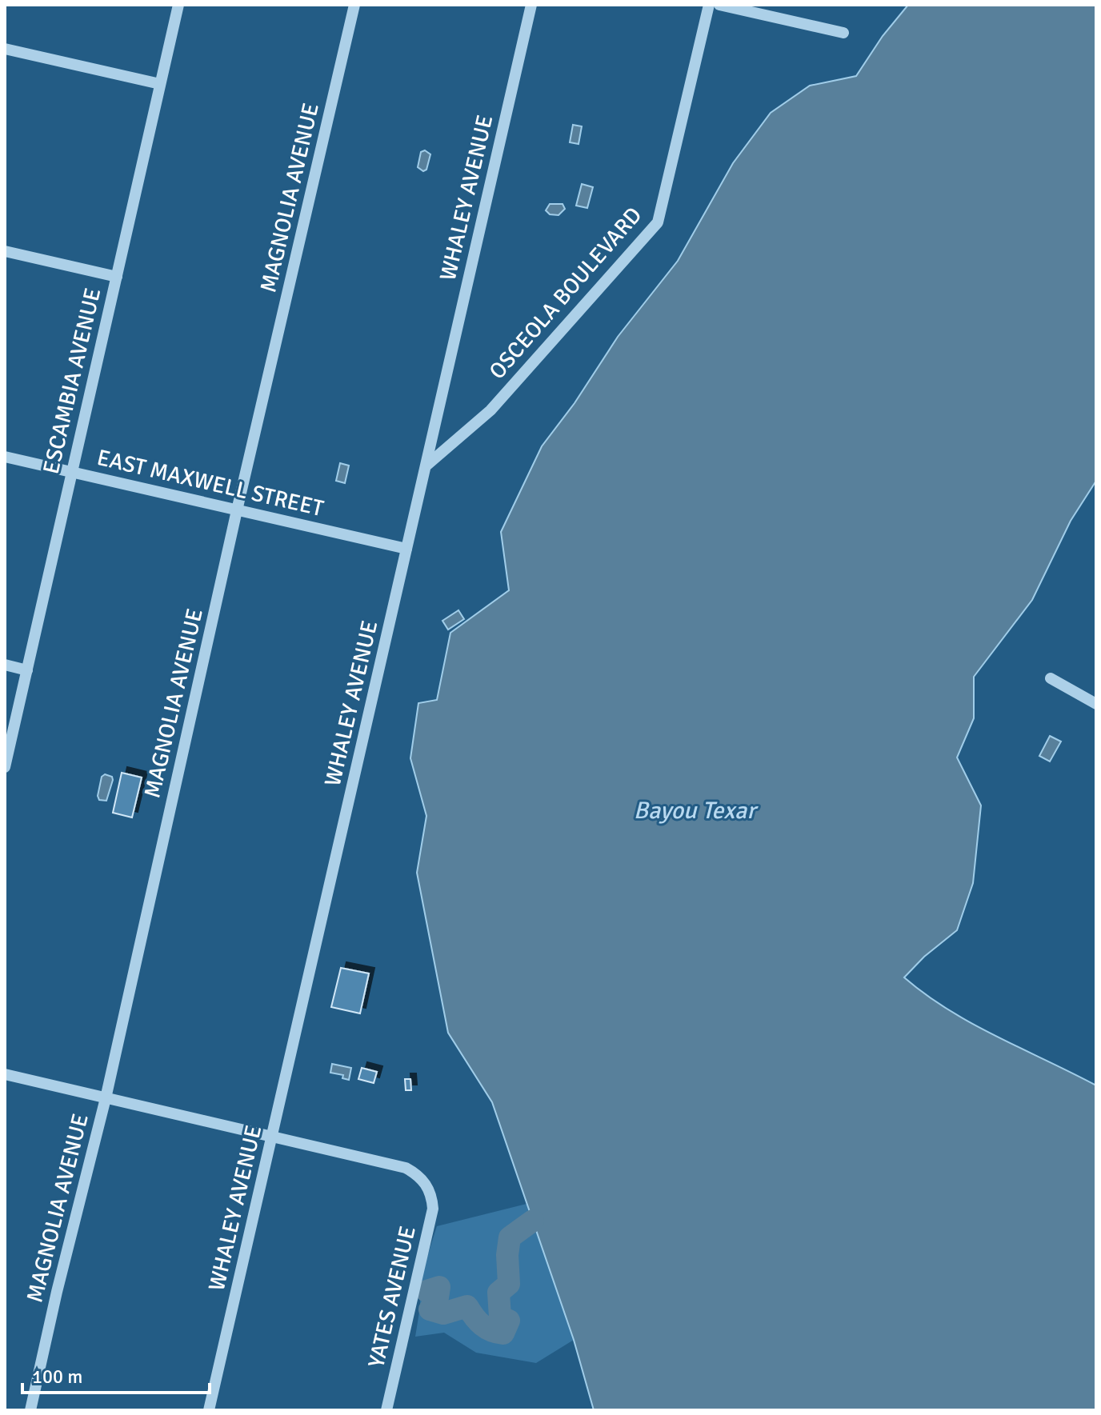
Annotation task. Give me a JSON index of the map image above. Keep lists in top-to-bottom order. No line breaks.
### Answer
{"streets":{"street":["MAGNOLIA AVENUE","WHALEY AVENUE","OSCEOLA BOULEVARD","ESCAMBIA AVENUE","EAST MAXWELL STREET","YATES AVENUE"]},"crossings":[["MAGNOLIA AVENUE","EAST MAXWELL STREET"],["WHALEY AVENUE","OSCEOLA BOULEVARD"],["WHALEY AVENUE","EAST MAXWELL STREET"],["WHALEY AVENUE","YATES AVENUE"],["ESCAMBIA AVENUE","EAST MAXWELL STREET"]],"water":["Bayou Texar"],"scale_bar":"100 m"}
